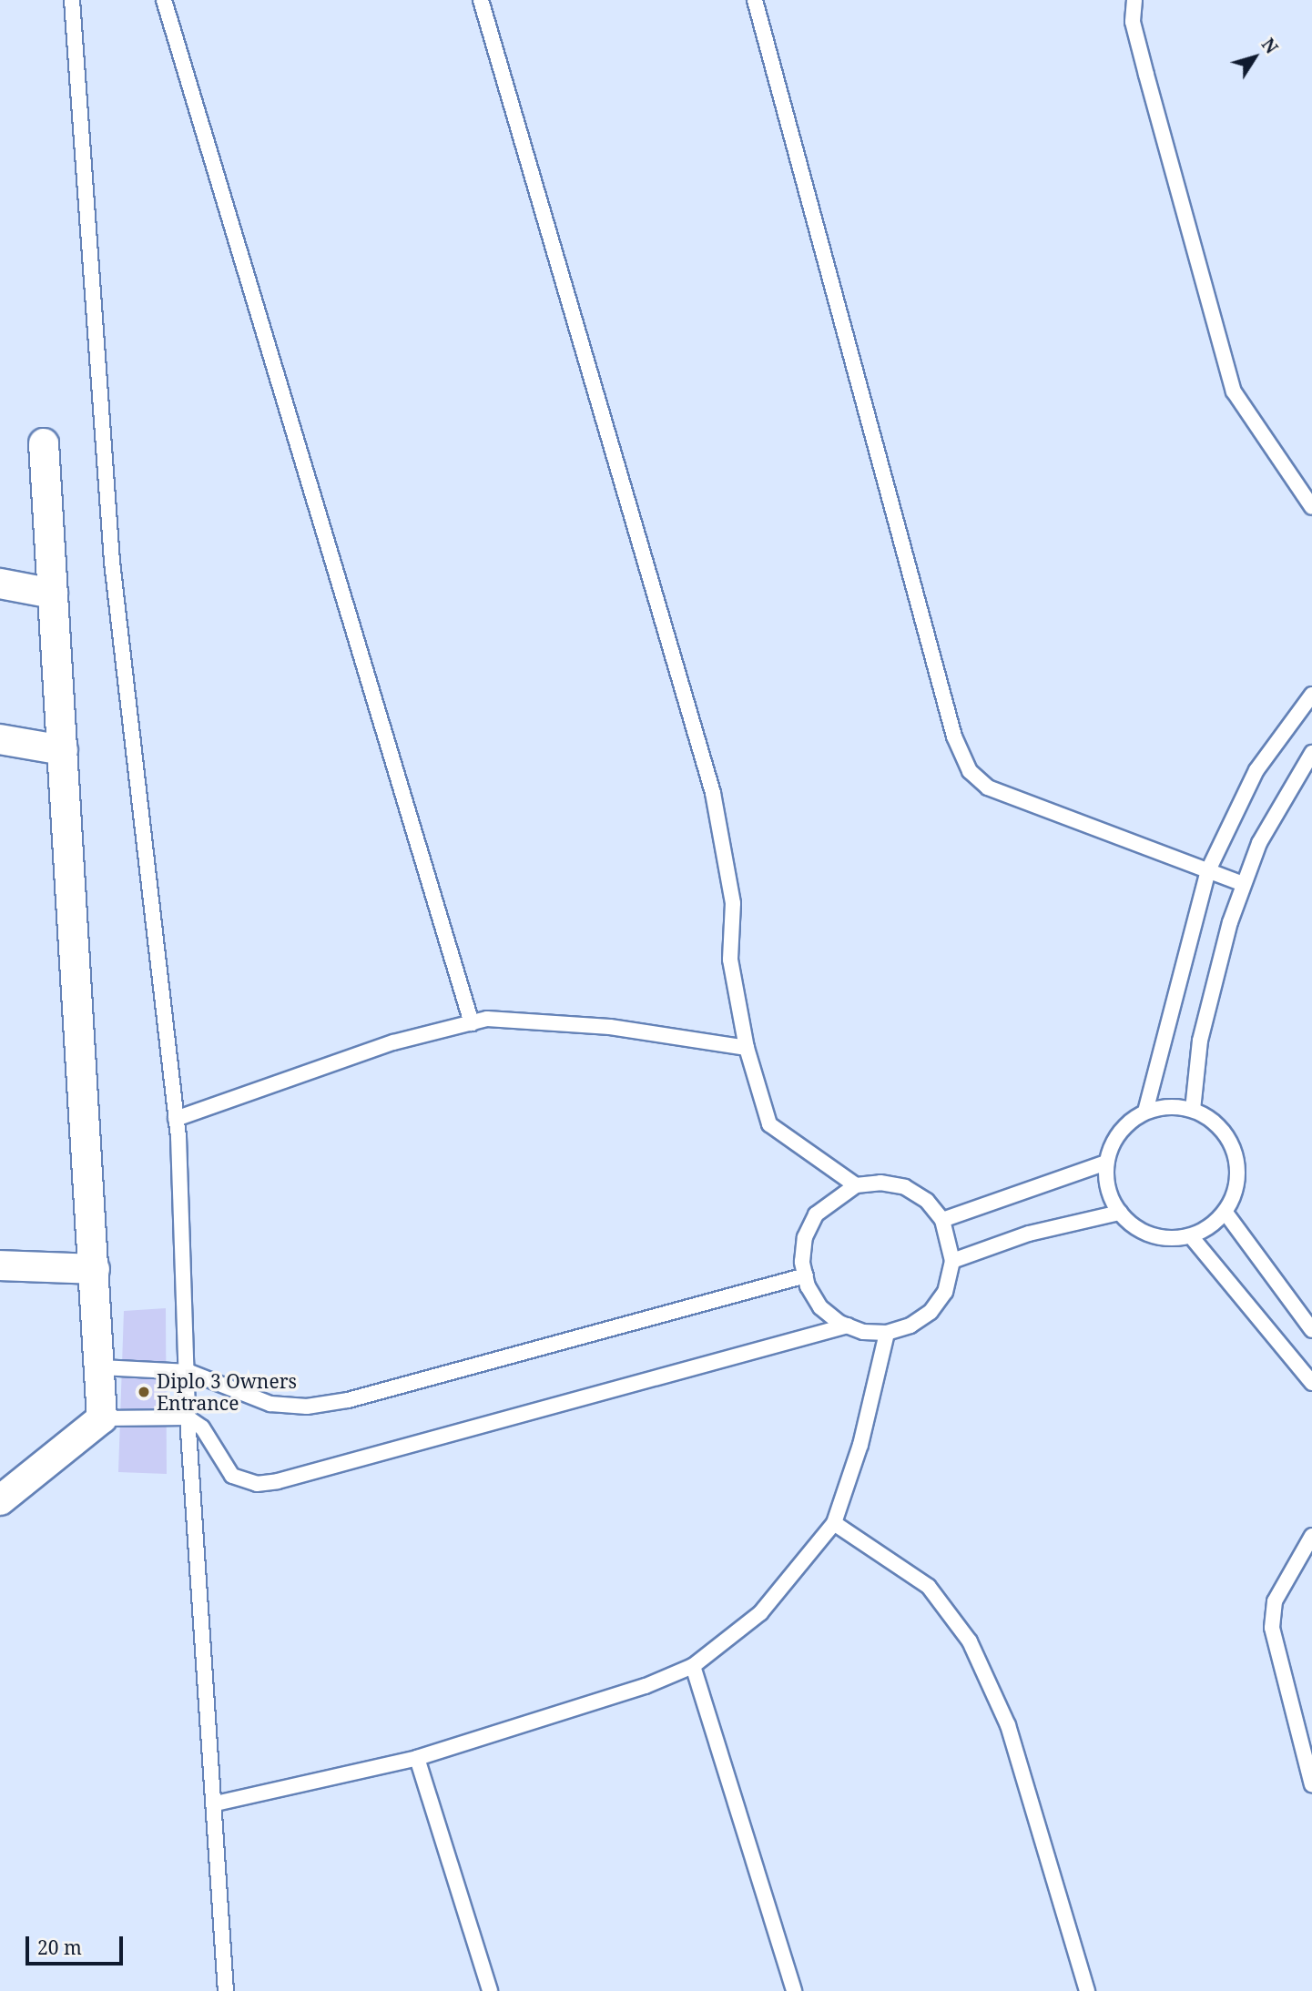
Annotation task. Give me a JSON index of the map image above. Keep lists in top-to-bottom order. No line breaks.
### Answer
{"places":["Diplo 3 Owners Entrance"],"scale_bar":"20 m","north":"top right"}
